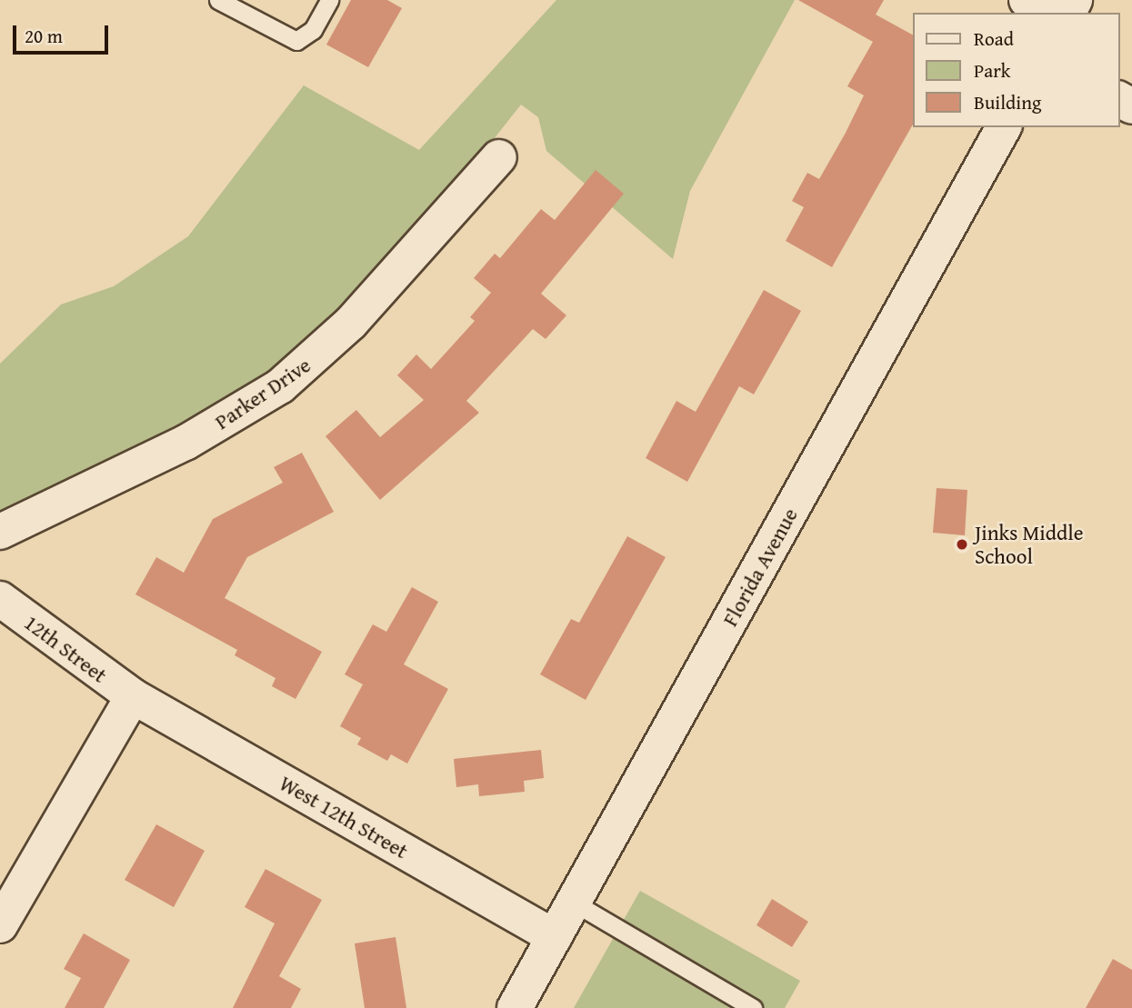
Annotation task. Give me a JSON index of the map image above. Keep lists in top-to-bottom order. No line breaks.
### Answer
{"streets":{"street":["Parker Drive","Florida Avenue","12th Street","West 12th Street"]},"crossings":[["Florida Avenue","West 12th Street"],["12th Street","West 12th Street"]],"places":["Jinks Middle School"],"legend":["Road","Park","Building"],"scale_bar":"20 m"}
